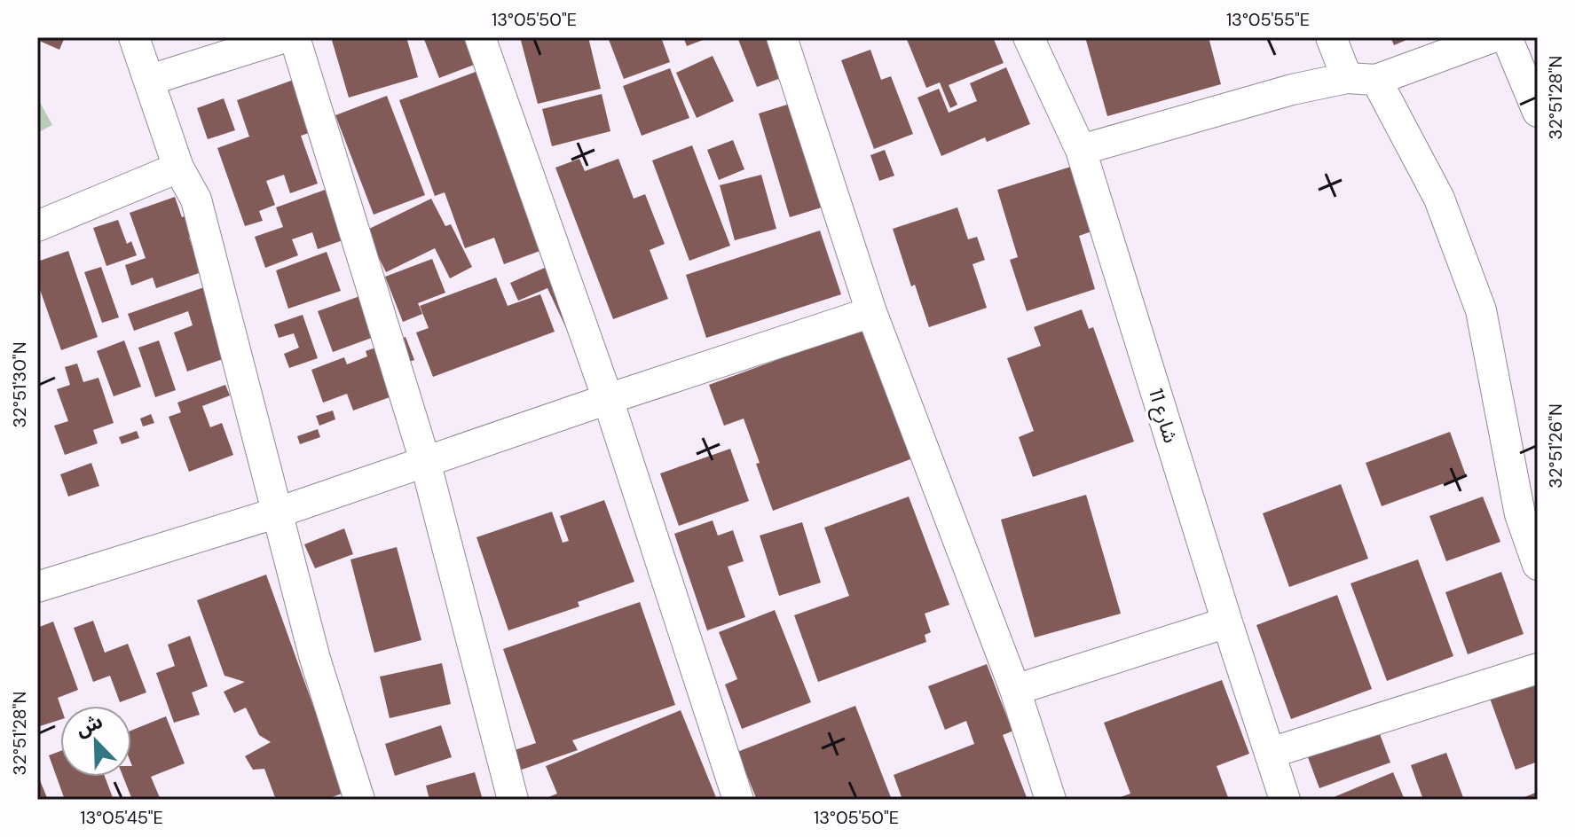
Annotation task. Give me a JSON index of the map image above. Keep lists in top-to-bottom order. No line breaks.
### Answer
{"streets":{"street":["شارع 11"]},"north":"top left","coordinates":["13°05'50\"E","13°05'55\"E","32°51'28\"N","32°51'30\"N","32°51'26\"N","13°05'45\"E"]}
